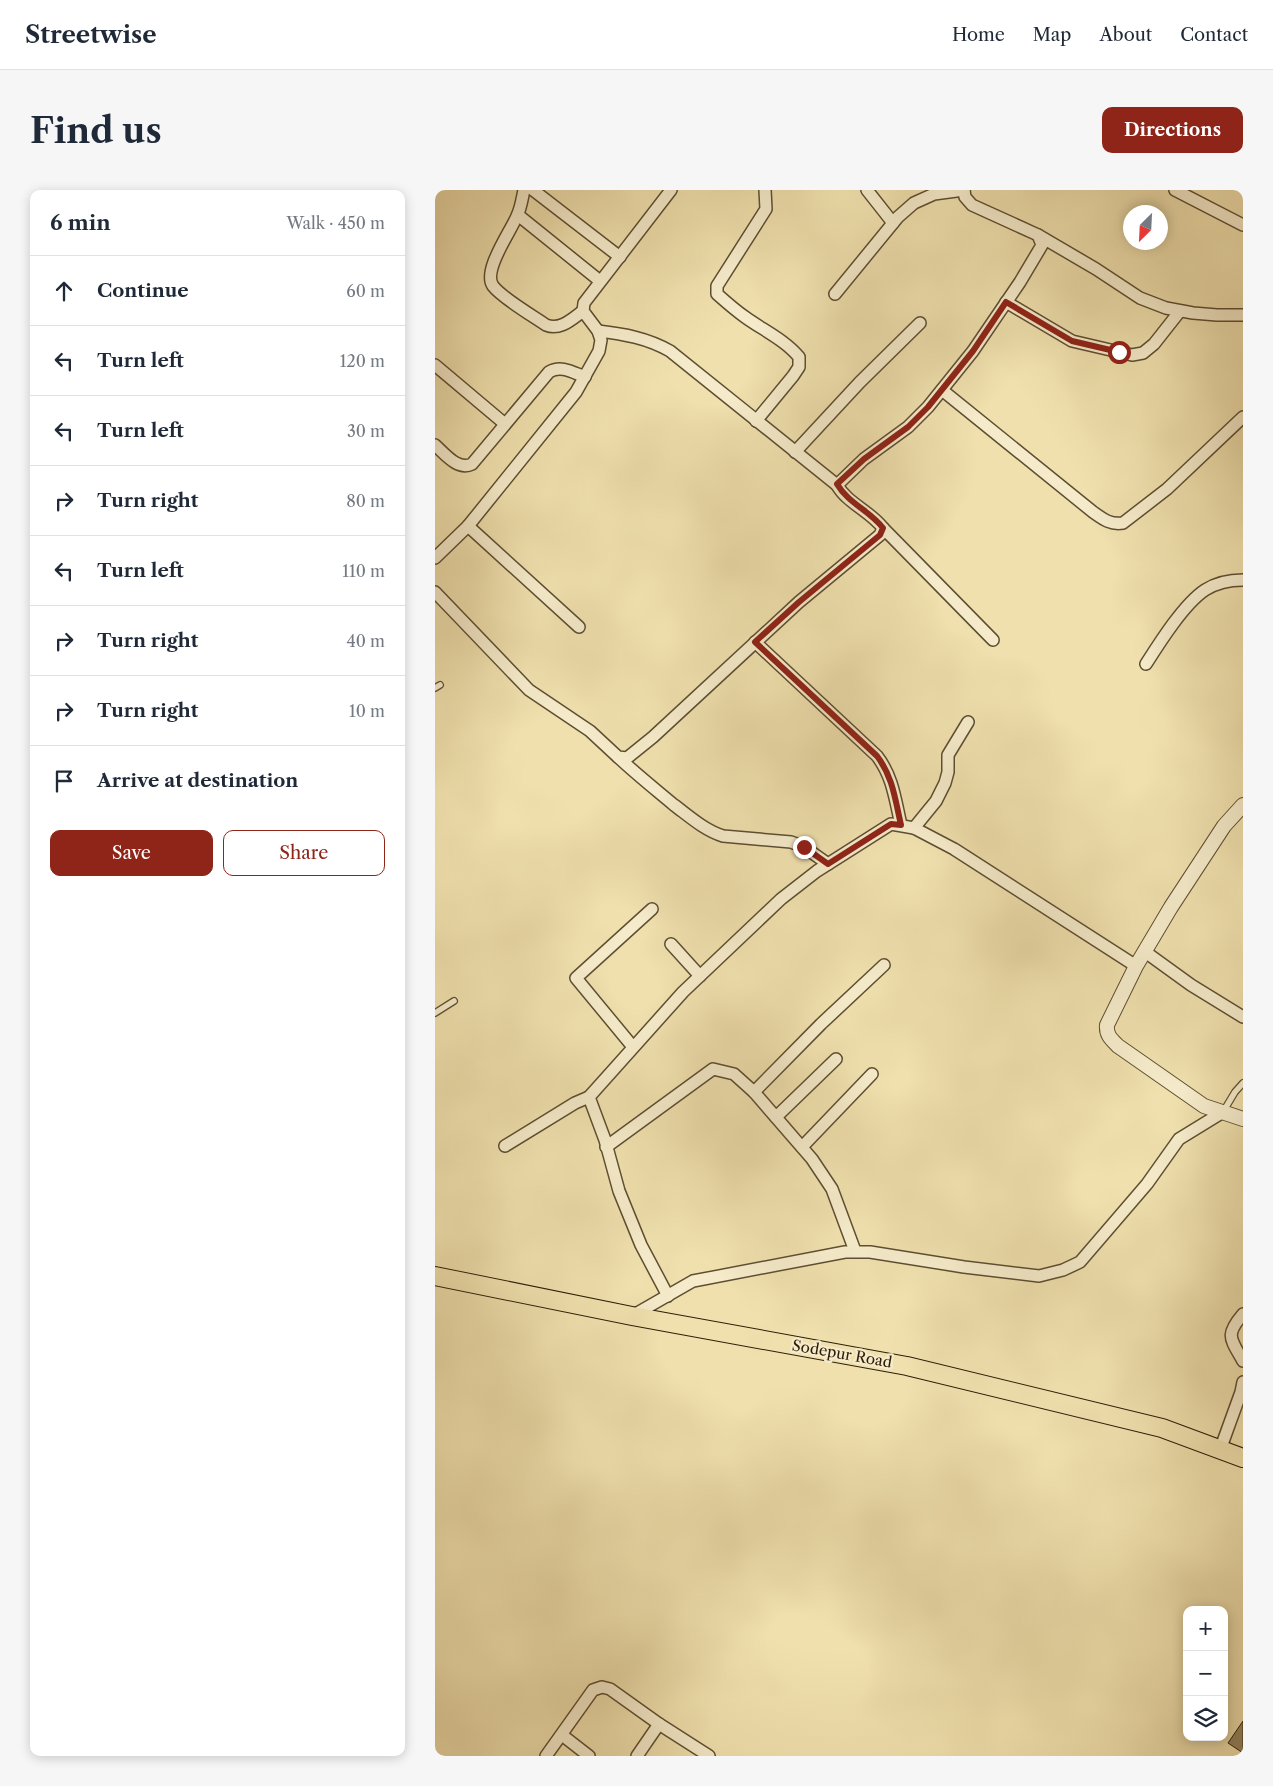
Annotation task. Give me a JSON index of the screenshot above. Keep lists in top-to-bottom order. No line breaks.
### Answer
{"streets":{"main road":["Sodepur Road"]},"north":"bottom left","page":{"header":"Streetwise","nav":["Home","Map","About","Contact"],"buttons":["Directions",["Save","Share"]],"title":"Find us","heading":["6 min","Walk · 450 m"],"list":[["Continue","60 m"],["Turn left","120 m"],["Turn left","30 m"],["Turn right","80 m"],["Turn left","110 m"],["Turn right","40 m"],["Turn right","10 m"],"Arrive at destination"],"map_buttons":["+","−"]}}
